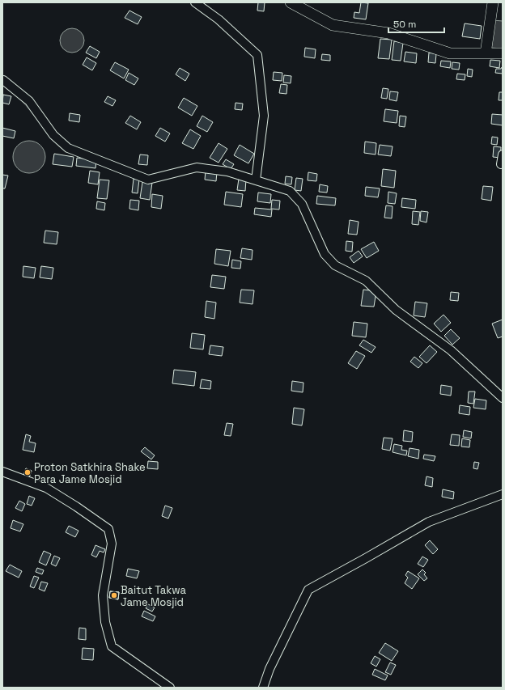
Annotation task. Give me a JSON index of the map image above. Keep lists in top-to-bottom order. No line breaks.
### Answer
{"places":["Proton Satkhira Shake Para Jame Mosjid","Baitut Takwa Jame Mosjid"],"scale_bar":"50 m"}
